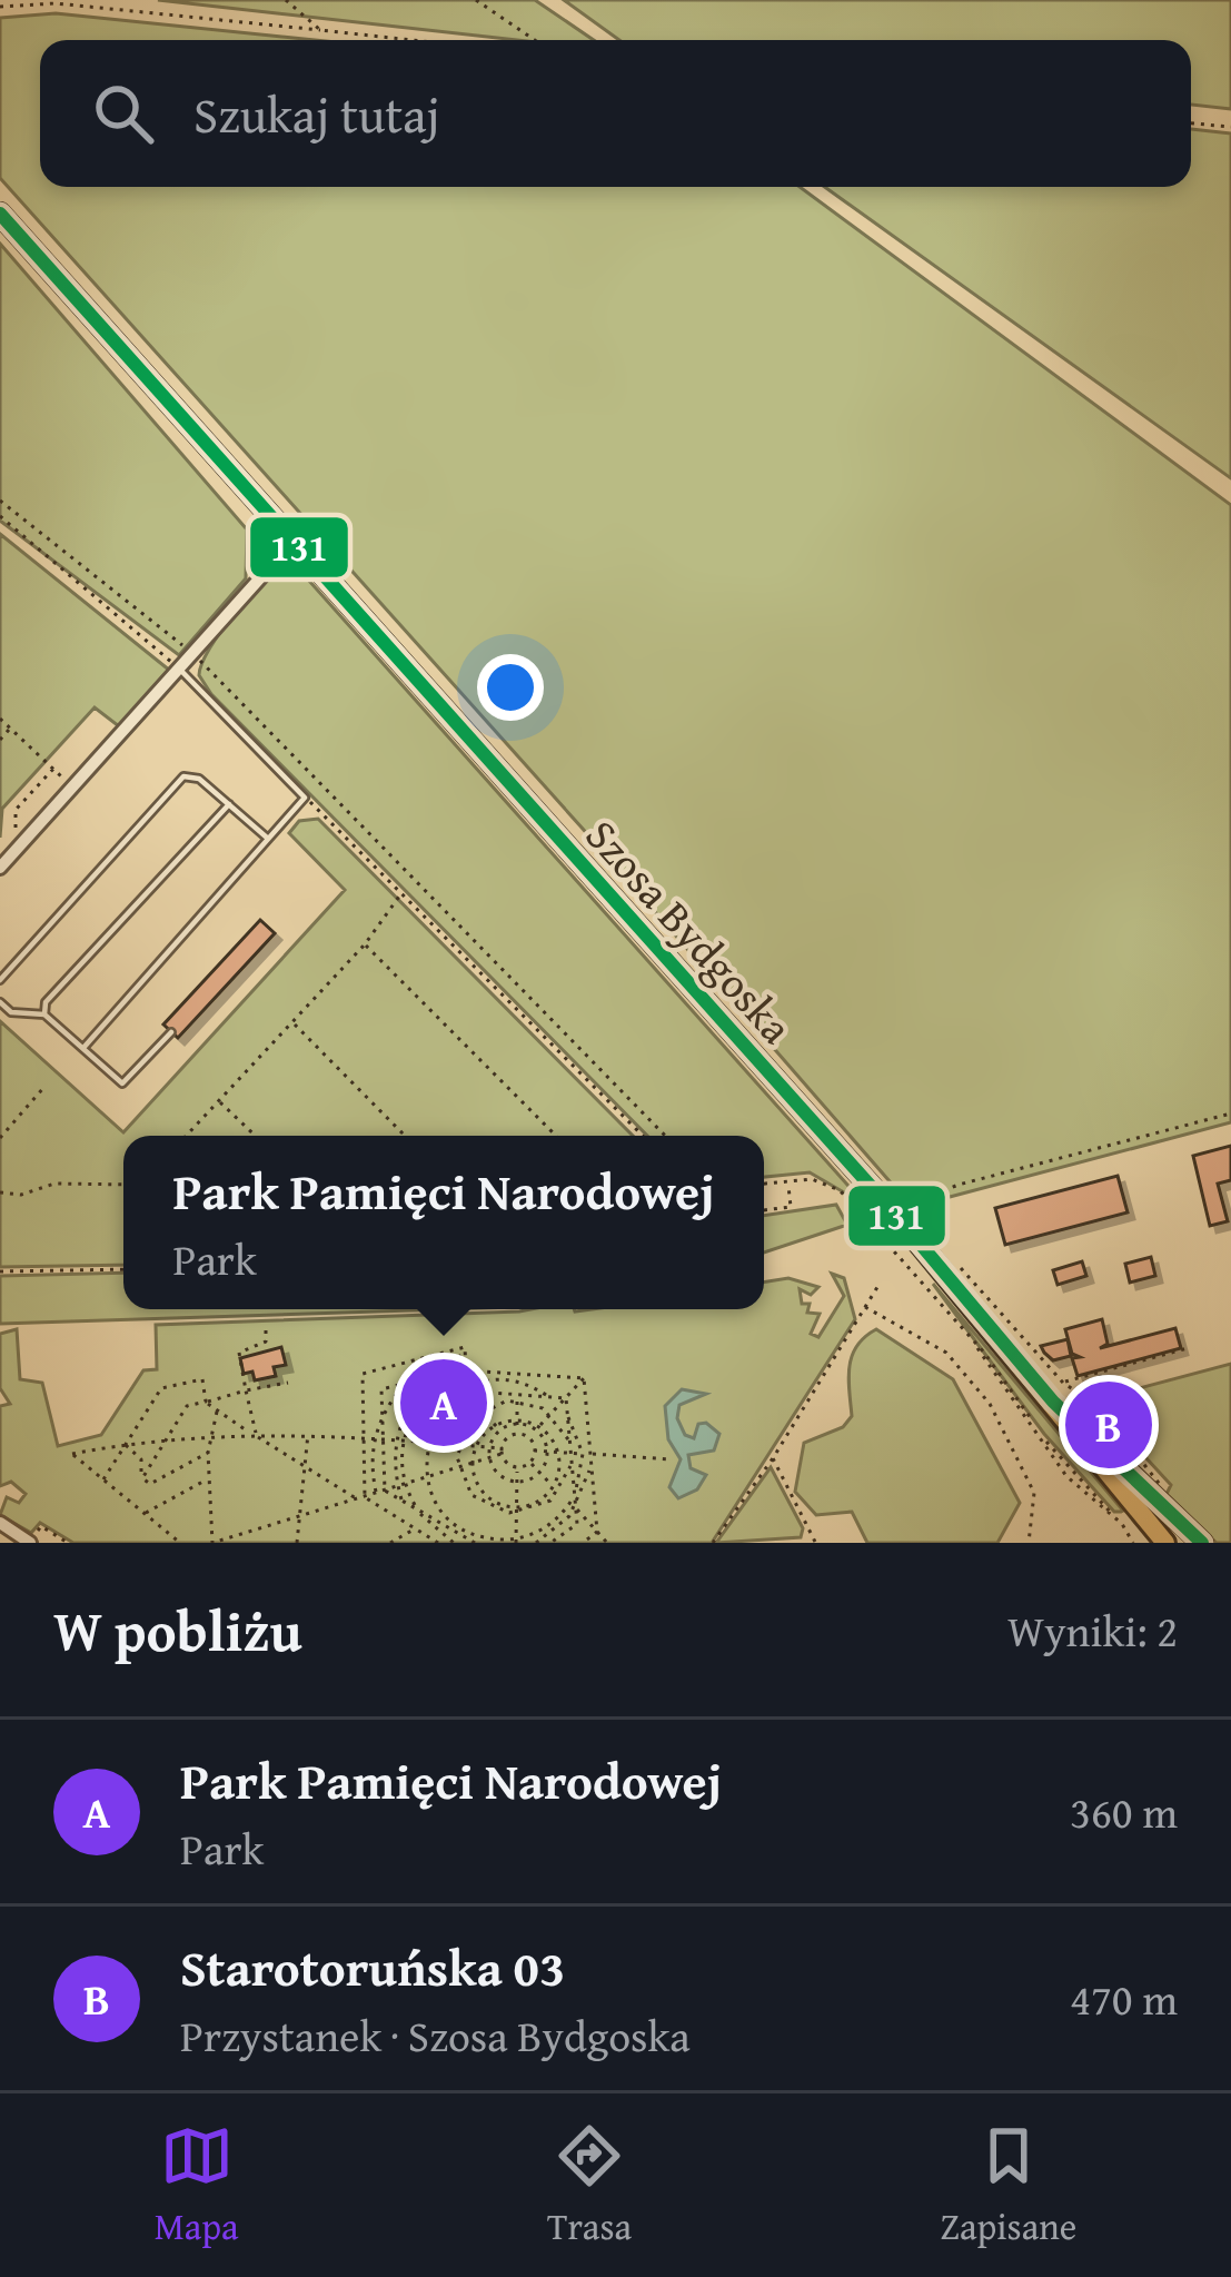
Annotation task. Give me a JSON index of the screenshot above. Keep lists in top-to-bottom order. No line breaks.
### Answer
{"streets":{"main road":["Szosa Bydgoska"]},"lines":["transit line 131"],"page":{"search":"Szukaj tutaj","popup":["Park Pamięci Narodowej","Park"],"pins":["A","B"],"heading":["W pobliżu","Wyniki: 2"],"list":[{"mark":"A","name":"Park Pamięci Narodowej","note":"Park","value":"360 m"},{"mark":"B","name":"Starotoruńska 03","note":"Przystanek · Szosa Bydgoska","value":"470 m"}],"nav":["Mapa","Trasa","Zapisane"]}}
